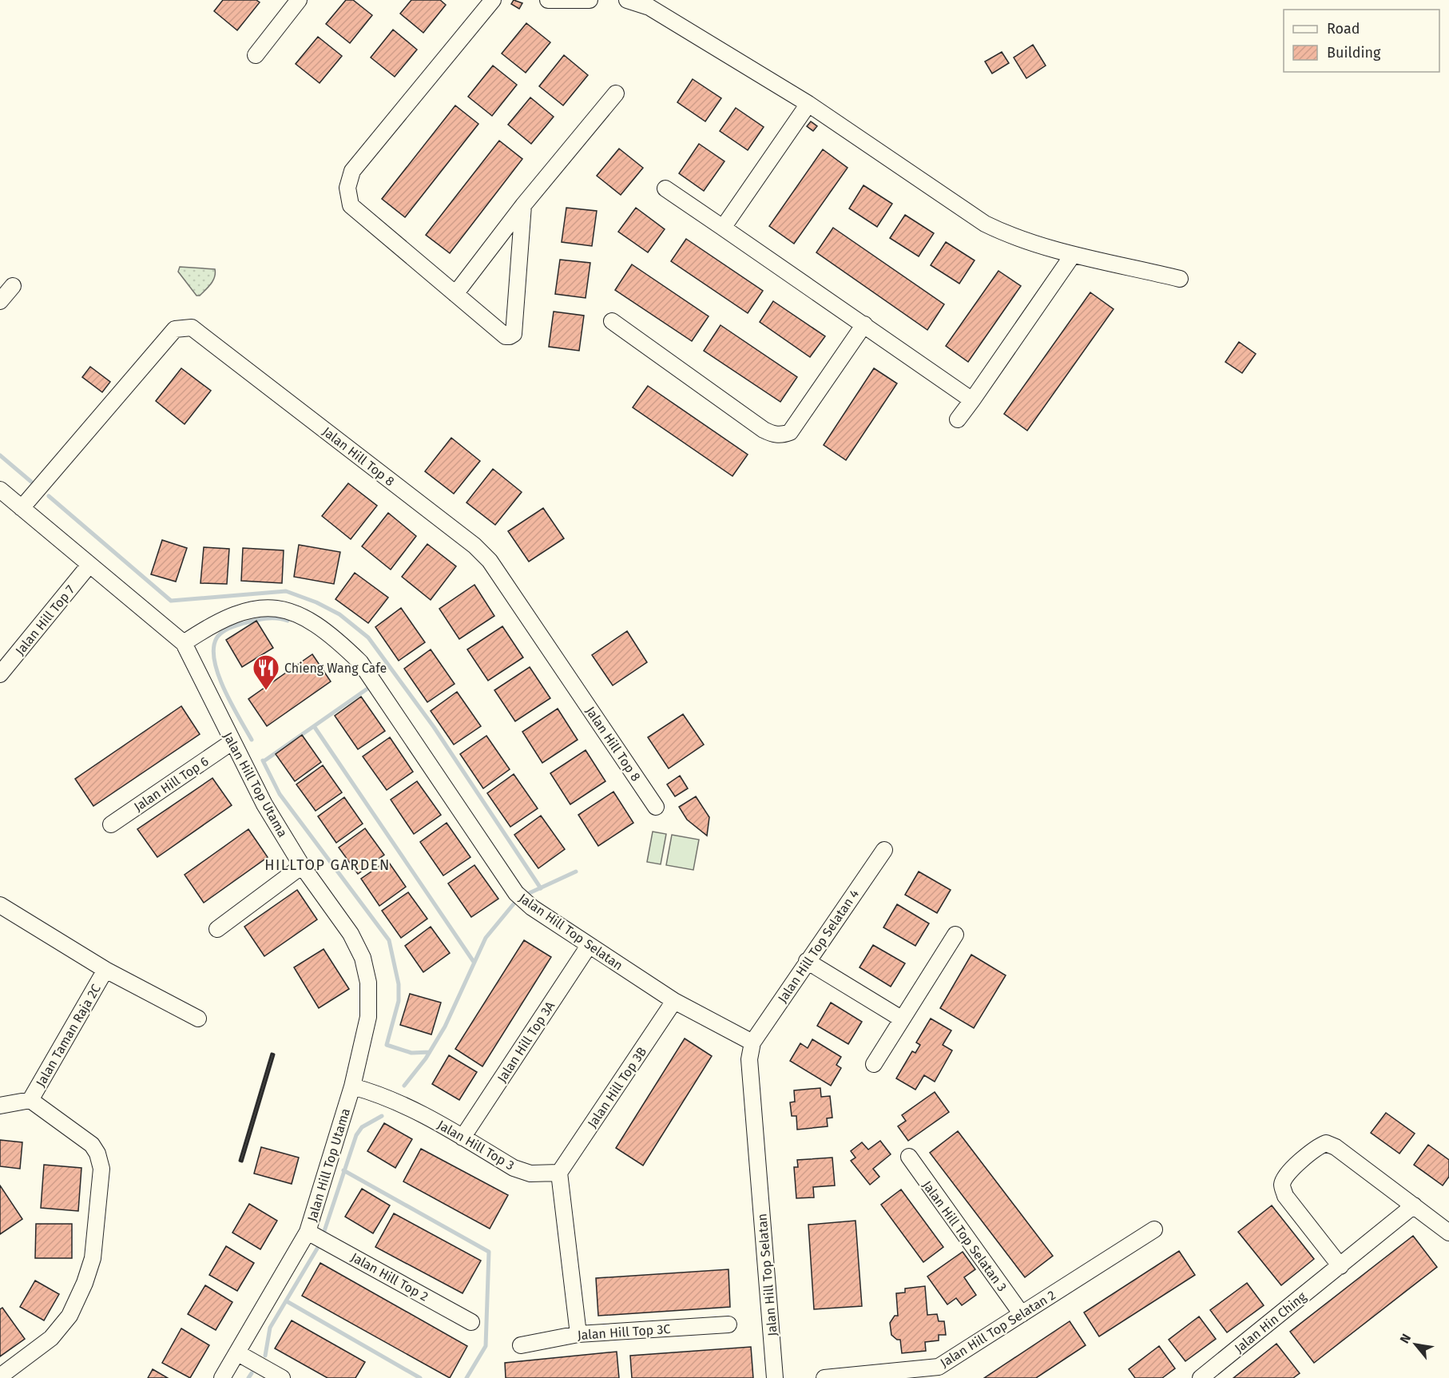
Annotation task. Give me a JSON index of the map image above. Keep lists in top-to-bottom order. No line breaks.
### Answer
{"streets":{"street":["Jalan Hill Top 8","Jalan Hill Top 7","Jalan Hill Top 6","Jalan Hill Top Utama","Jalan Hill Top Selatan","Jalan Hill Top Selatan 4","Jalan Taman Raja 2C","Jalan Hill Top 3A","Jalan Hill Top 3B","Jalan Hill Top 3","Jalan Hill Top Selatan 3","Jalan Hill Top 2","Jalan Hin Ching","Jalan Hill Top Selatan 2","Jalan Hill Top 3C"]},"crossings":[["Jalan Hill Top 8","Jalan Hill Top Utama"],["Jalan Hill Top 7","Jalan Hill Top Utama"],["Jalan Hill Top 6","Jalan Hill Top Utama"],["Jalan Hill Top Utama","Jalan Hill Top Selatan"],["Jalan Hill Top Utama","Jalan Hill Top 3"],["Jalan Hill Top Utama","Jalan Hill Top 2"],["Jalan Hill Top Selatan","Jalan Hill Top Selatan 4"],["Jalan Hill Top Selatan","Jalan Hill Top 3A"],["Jalan Hill Top Selatan","Jalan Hill Top 3B"],["Jalan Hill Top 3A","Jalan Hill Top 3"],["Jalan Hill Top 3B","Jalan Hill Top 3"],["Jalan Hill Top Selatan 3","Jalan Hill Top Selatan 2"]],"districts":["HILLTOP GARDEN"],"places":{"restaurant":["Chieng Wang Cafe"]},"legend":["Road","Building"],"north":"top left"}
